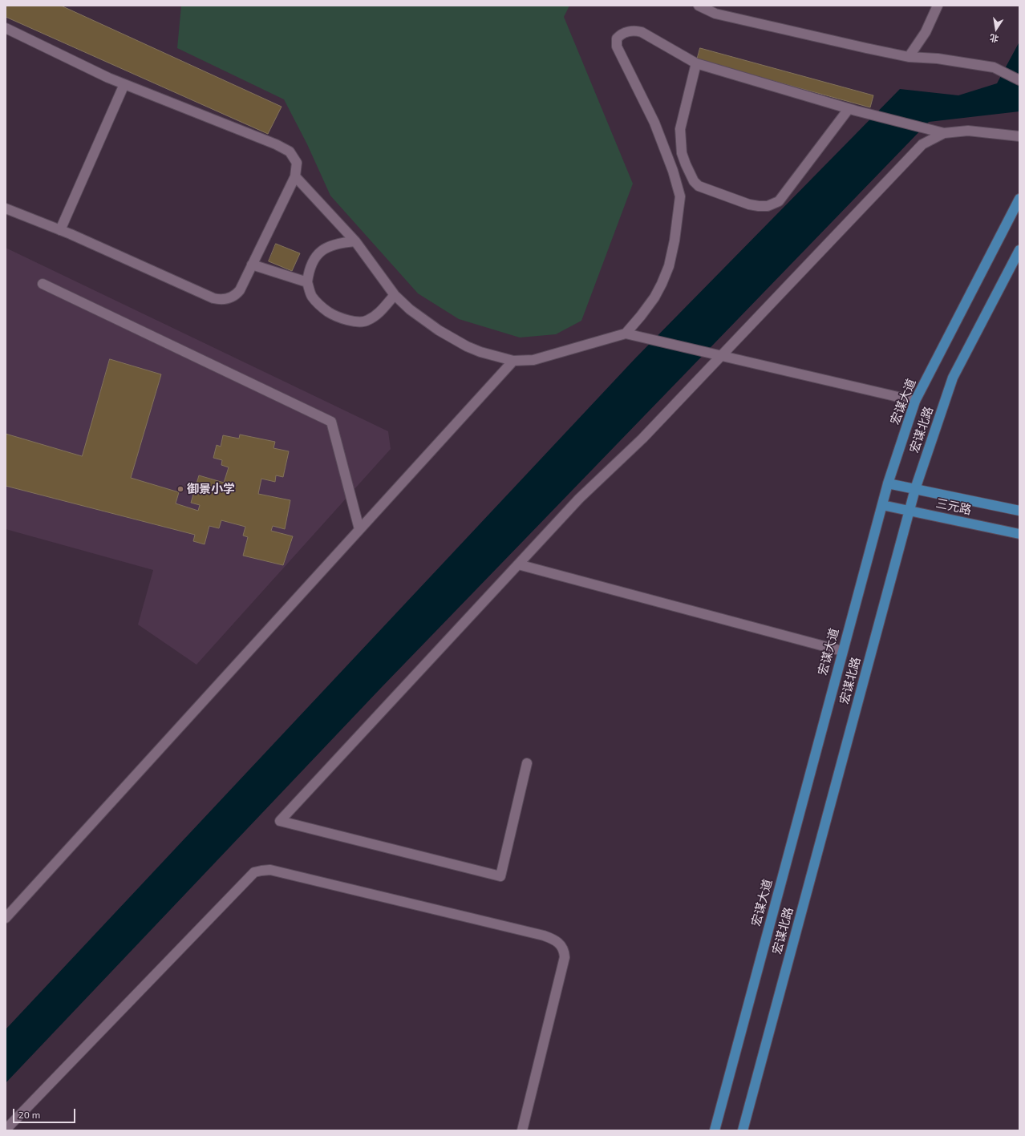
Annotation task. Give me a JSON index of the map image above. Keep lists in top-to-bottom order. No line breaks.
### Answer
{"streets":{"main road":["宏谋大道","宏谋北路","三元路"]},"crossings":[["宏谋大道","三元路"],["宏谋北路","三元路"]],"places":["御景小学"],"scale_bar":"20 m","north":"bottom"}
